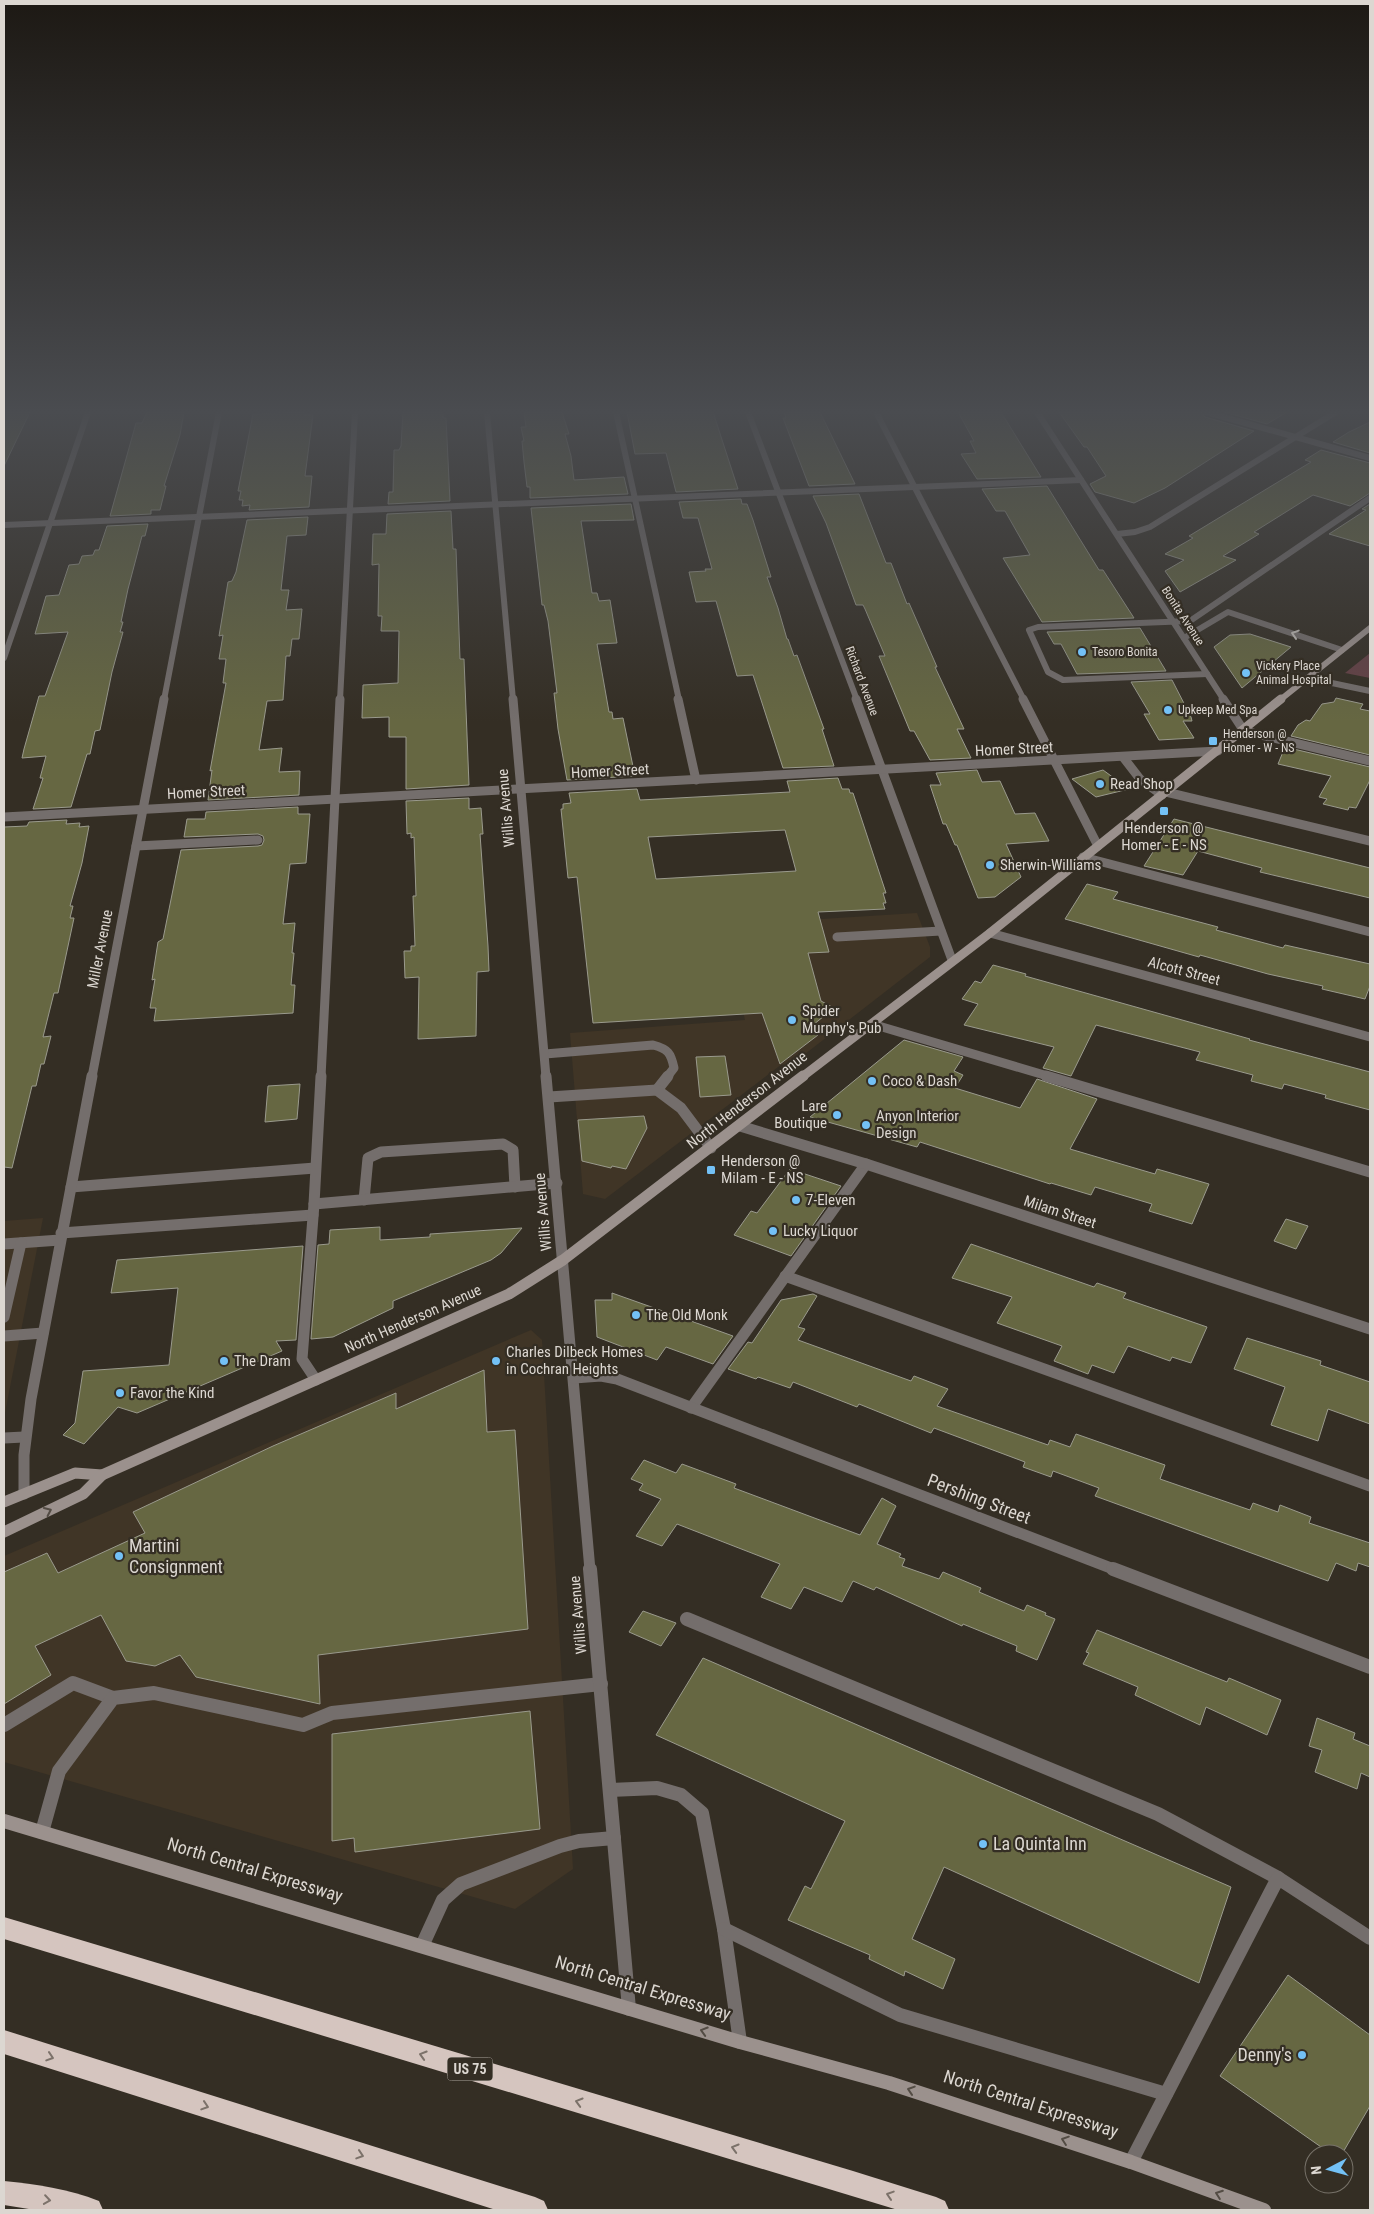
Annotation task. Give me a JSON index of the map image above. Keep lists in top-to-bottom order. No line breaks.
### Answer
{"streets":{"highway":["US 75"],"street":["Bonita Avenue","Richard Avenue","Homer Street","Willis Avenue","Miller Avenue","Alcott Street","North Henderson Avenue","Milam Street","Pershing Street","North Central Expressway"]},"crossings":[["Bonita Avenue","North Henderson Avenue"],["Richard Avenue","Homer Street"],["Richard Avenue","North Henderson Avenue"],["Homer Street","Willis Avenue"],["Homer Street","Miller Avenue"],["Homer Street","North Henderson Avenue"],["Willis Avenue","North Henderson Avenue"],["Willis Avenue","Pershing Street"],["Willis Avenue","North Central Expressway"],["Miller Avenue","North Henderson Avenue"],["Alcott Street","North Henderson Avenue"],["North Henderson Avenue","Milam Street"]],"places":{"other":["Tesoro Bonita","Vickery Place Animal Hospital","Upkeep Med Spa","Read Shop","Sherwin-Williams","Spider Murphy's Pub","Coco & Dash","Lare Boutique","Anyon Interior Design","7-Eleven","Lucky Liquor","The Old Monk","The Dram","Charles Dilbeck Homes in Cochran Heights","Favor the Kind","Martini Consignment","La Quinta Inn","Denny's"],"transit":["Henderson @ Homer - W - NS","Henderson @ Homer - E - NS","Henderson @ Milam - E - NS"]},"north":"left"}
